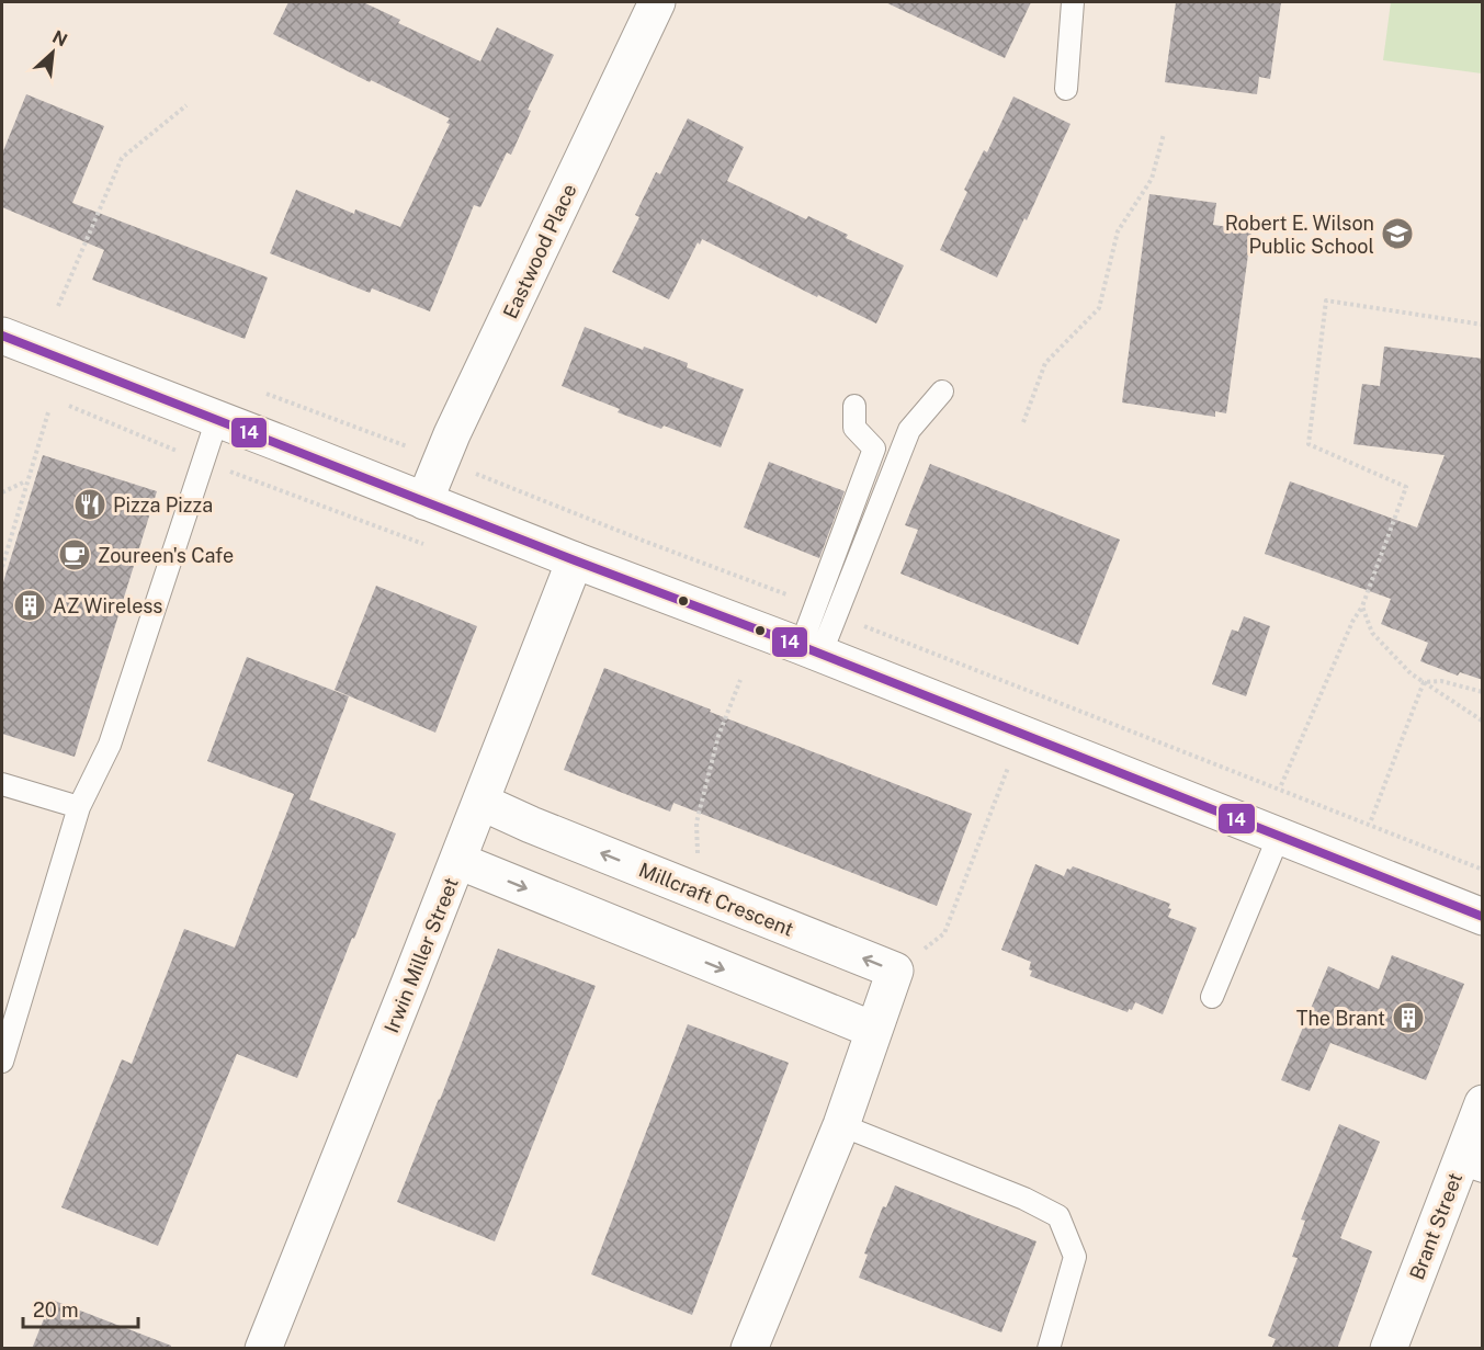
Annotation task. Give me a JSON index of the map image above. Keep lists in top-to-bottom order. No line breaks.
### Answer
{"streets":{"street":["Eastwood Place","Millcraft Crescent","Irwin Miller Street","Brant Street"]},"crossings":[["Millcraft Crescent","Irwin Miller Street"]],"places":{"school or university":["Robert E. Wilson Public School"],"restaurant":["Pizza Pizza"],"cafe":["Zoureen's Cafe"],"building":["AZ Wireless","The Brant"]},"lines":["transit line 14"],"scale_bar":"20 m","north":"top right"}
